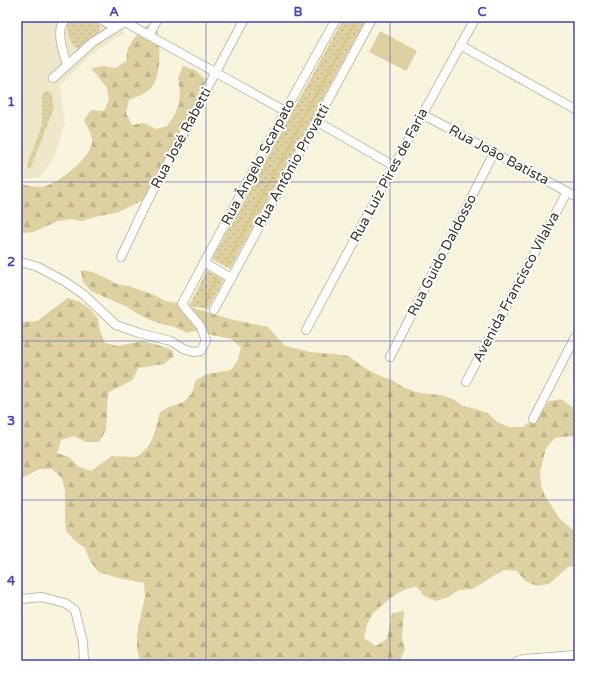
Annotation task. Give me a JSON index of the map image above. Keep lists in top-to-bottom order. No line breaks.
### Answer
{"streets":{"street":["Rua José Rabetti","Rua João Batista","Rua Ângelo Scarpato","Rua Antônio Provatti","Rua Luiz Pires de Faria","Rua Guido Daldosso","Avenida Francisco Vilalva"]},"crossings":[["Rua João Batista","Rua Luiz Pires de Faria"],["Rua João Batista","Rua Guido Daldosso"],["Rua João Batista","Avenida Francisco Vilalva"]],"grid":{"columns":["A","B","C"],"rows":["1","2","3","4"]}}
